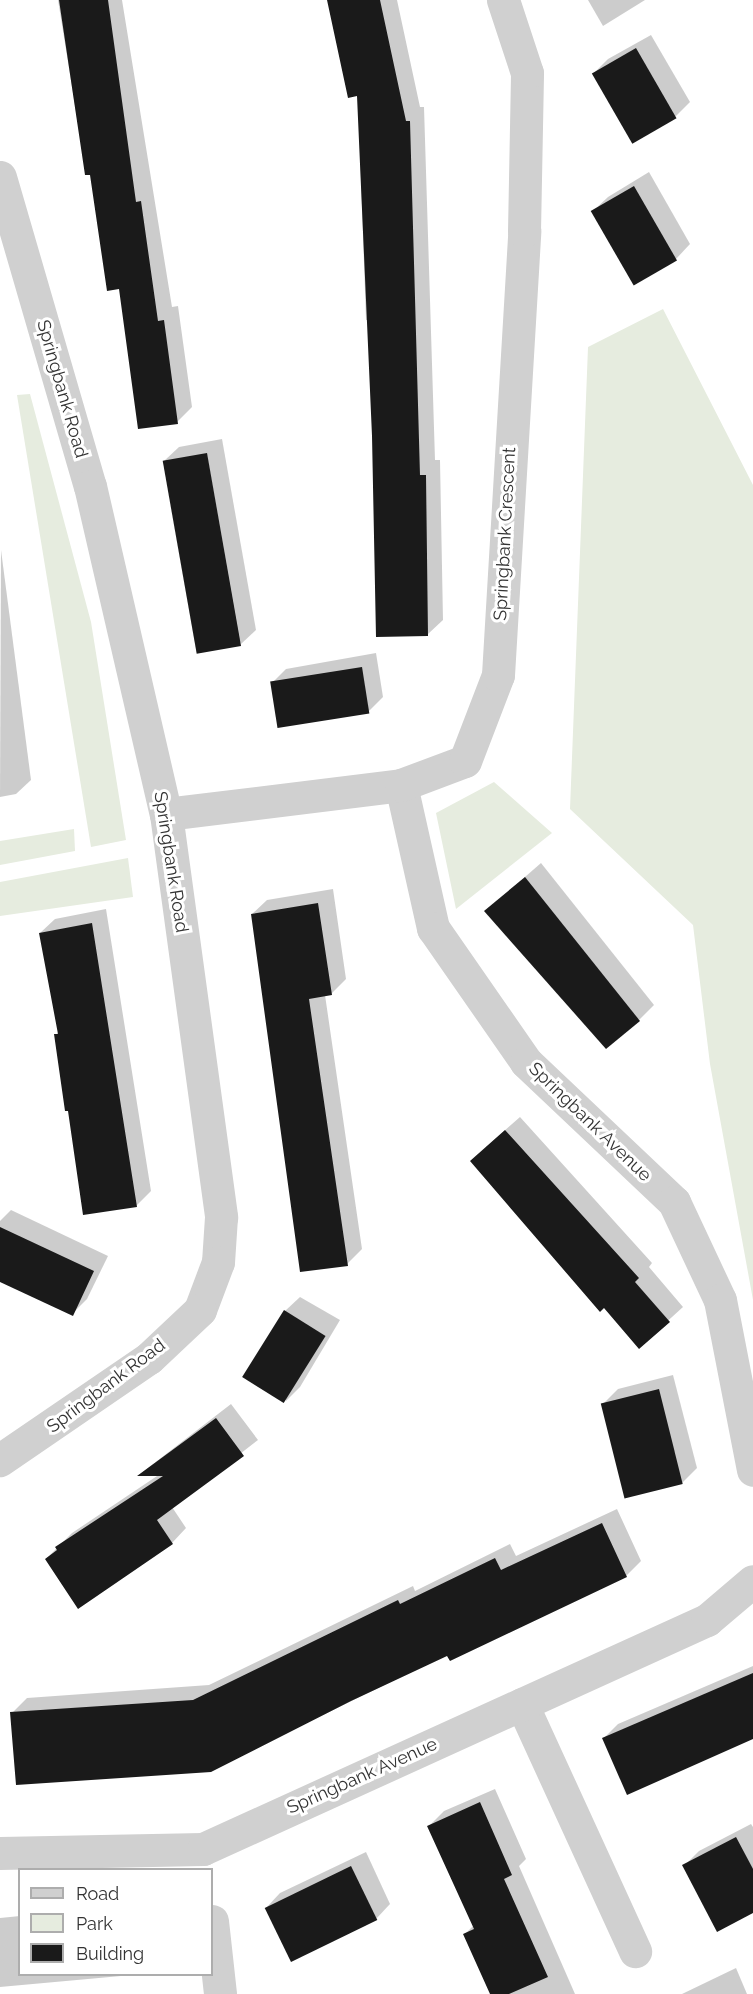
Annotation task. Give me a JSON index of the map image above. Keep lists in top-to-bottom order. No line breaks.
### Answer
{"streets":{"street":["Springbank Road","Springbank Crescent","Springbank Avenue"]},"crossings":[["Springbank Road","Springbank Crescent"],["Springbank Crescent","Springbank Avenue"]],"legend":["Road","Park","Building"]}
